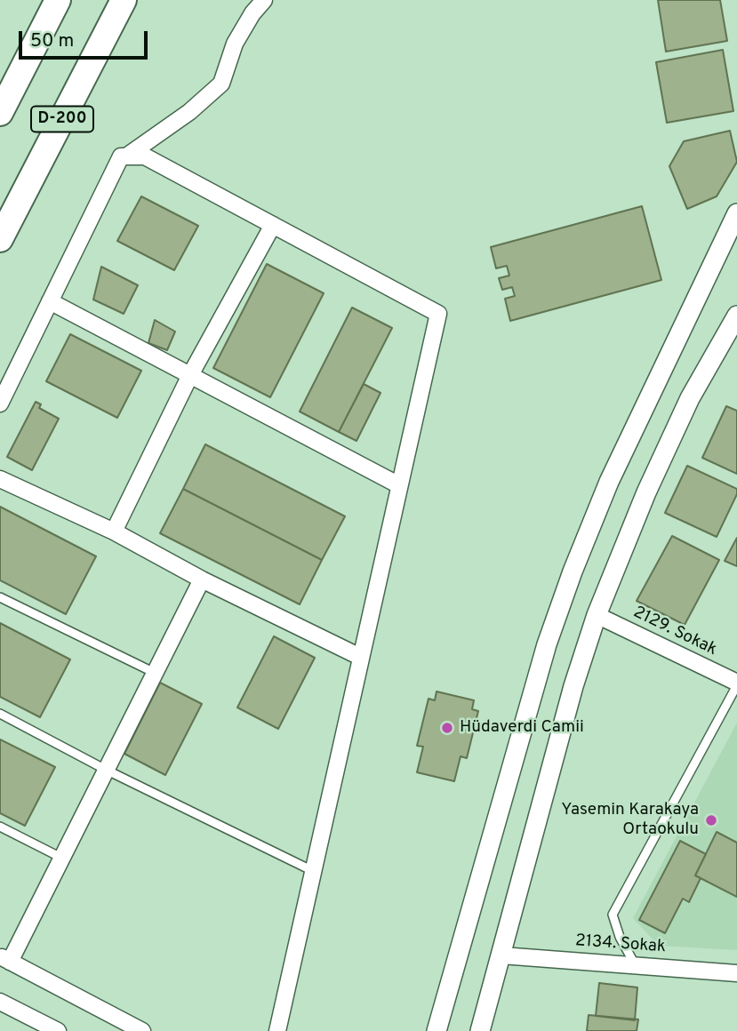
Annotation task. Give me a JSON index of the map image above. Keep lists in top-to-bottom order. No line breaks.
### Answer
{"streets":{"highway":["D-200"],"street":["2129. Sokak","2134. Sokak"]},"places":["Hüdaverdi Camii","Yasemin Karakaya Ortaokulu"],"scale_bar":"50 m"}
